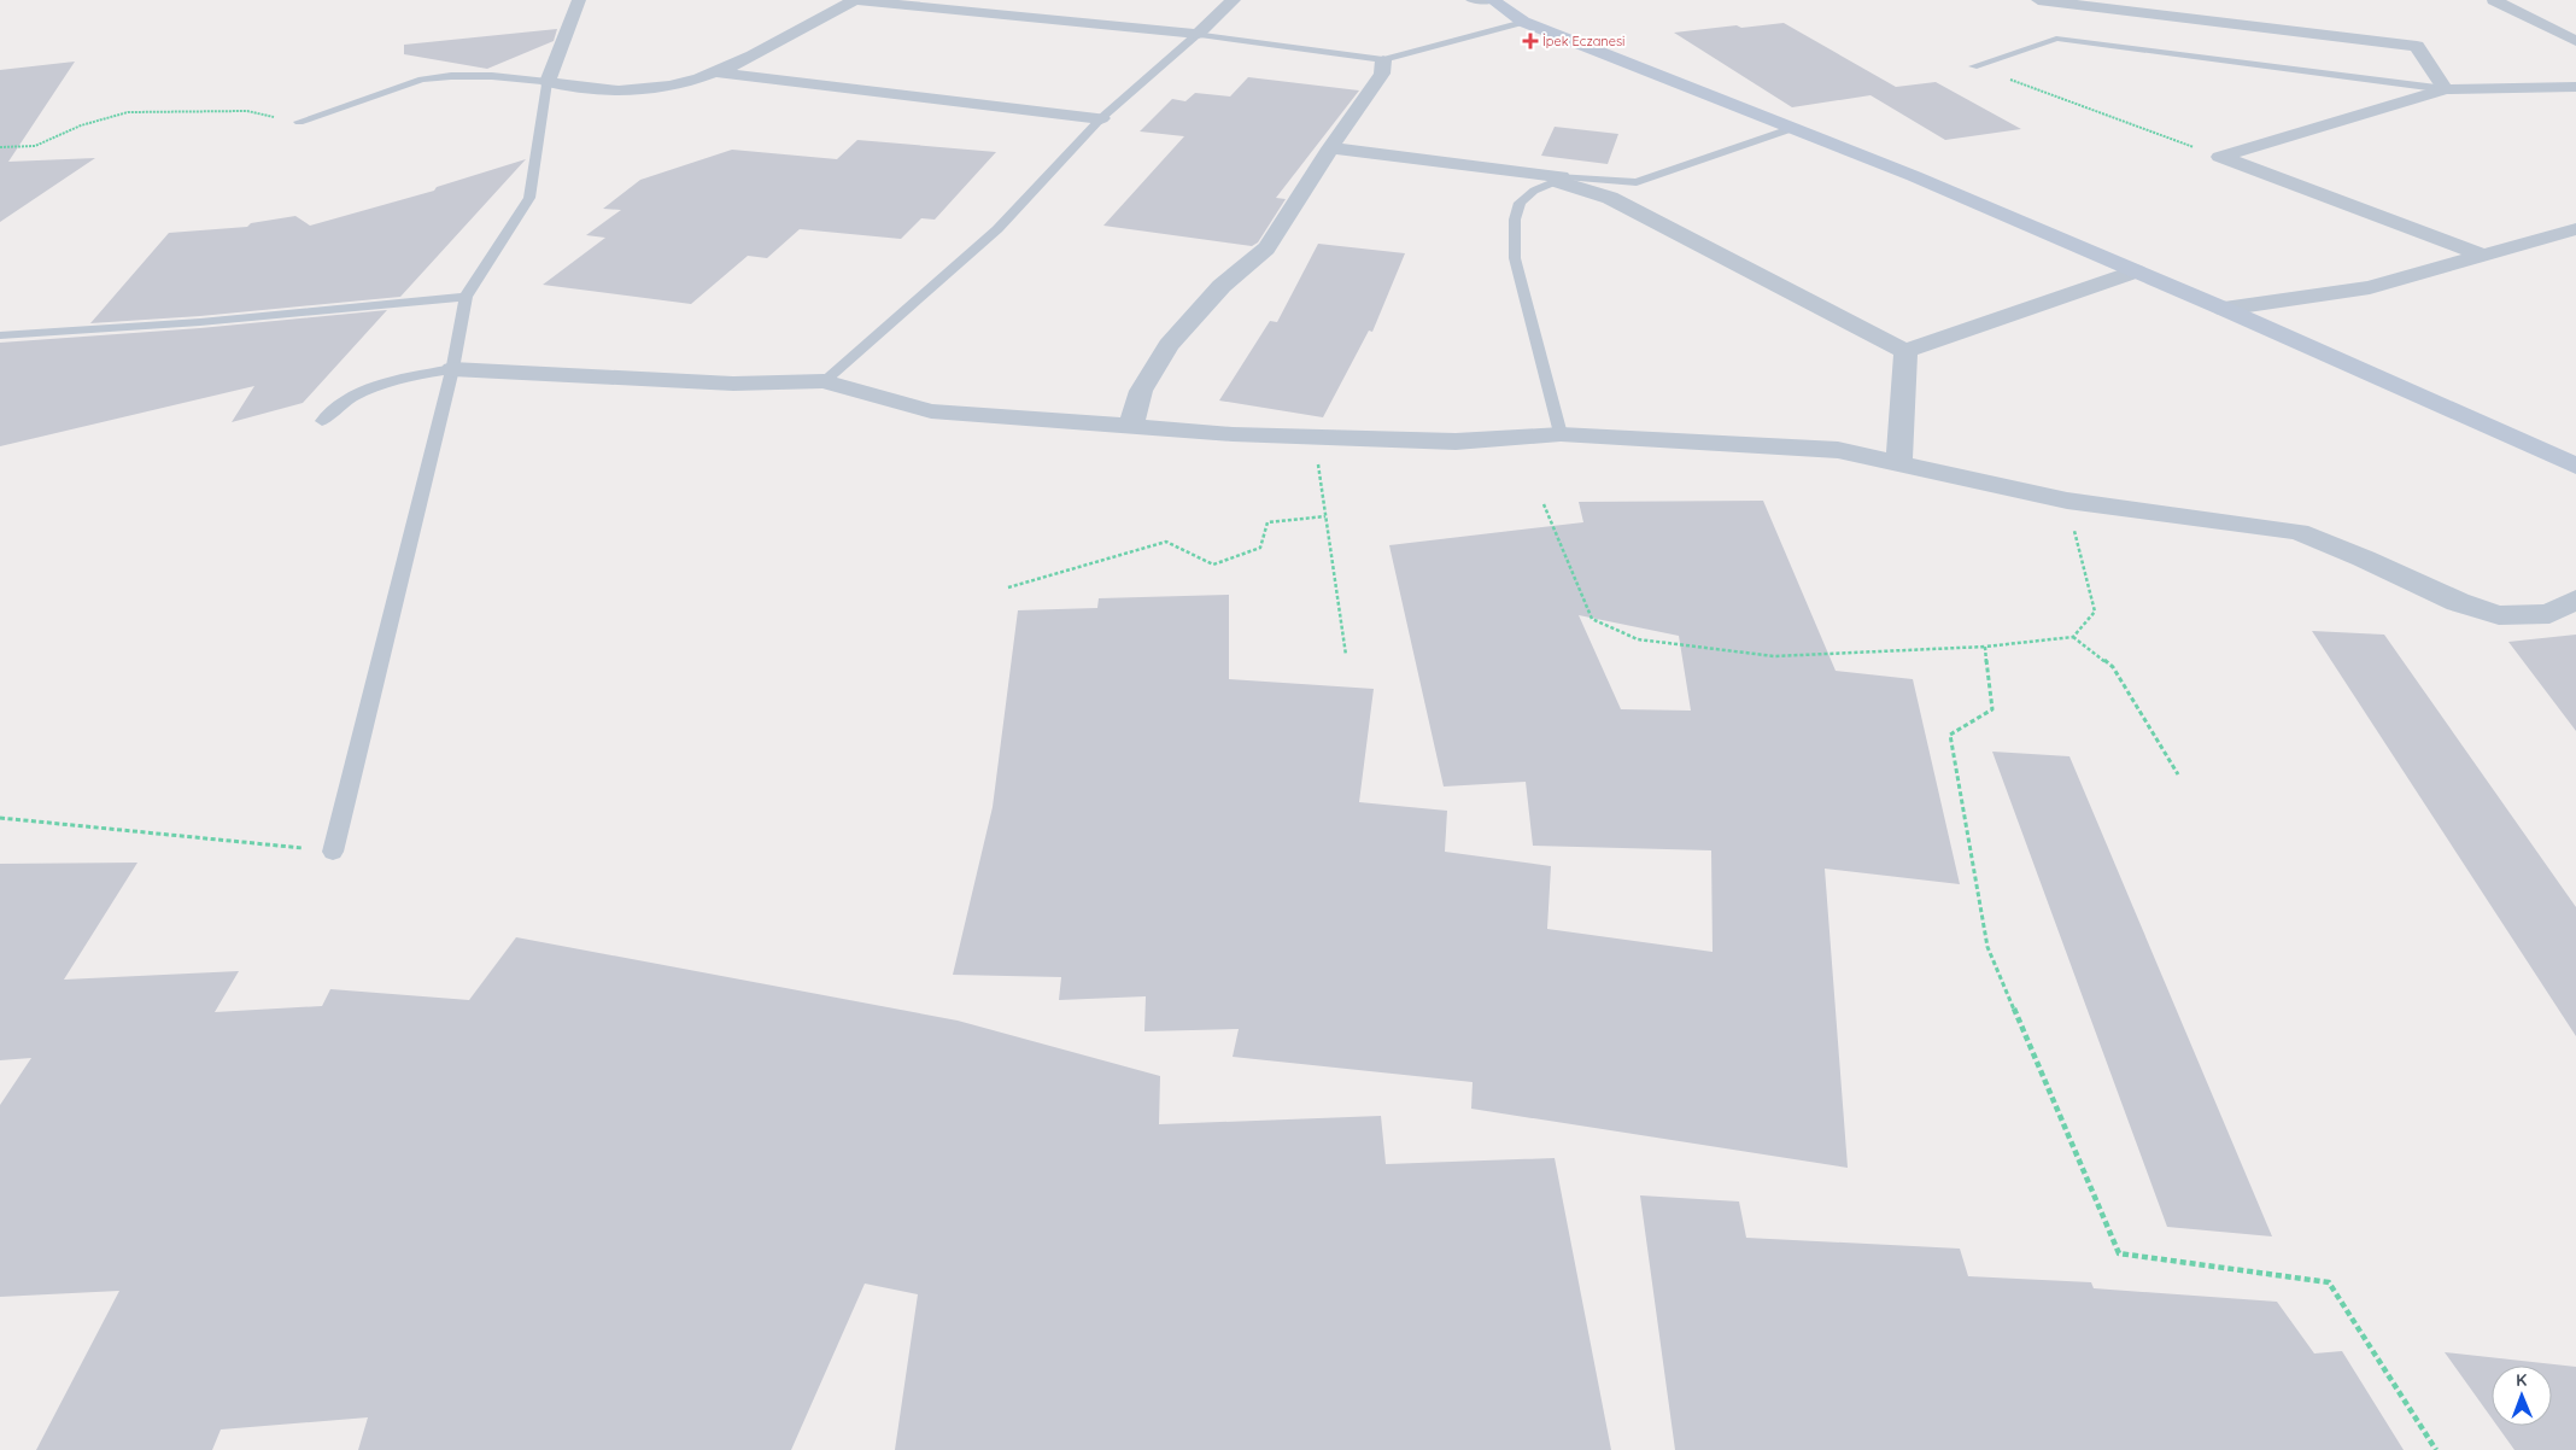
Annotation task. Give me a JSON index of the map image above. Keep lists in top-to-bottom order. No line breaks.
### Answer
{"places":{"health":["İpek Eczanesi"]},"north":"top"}
